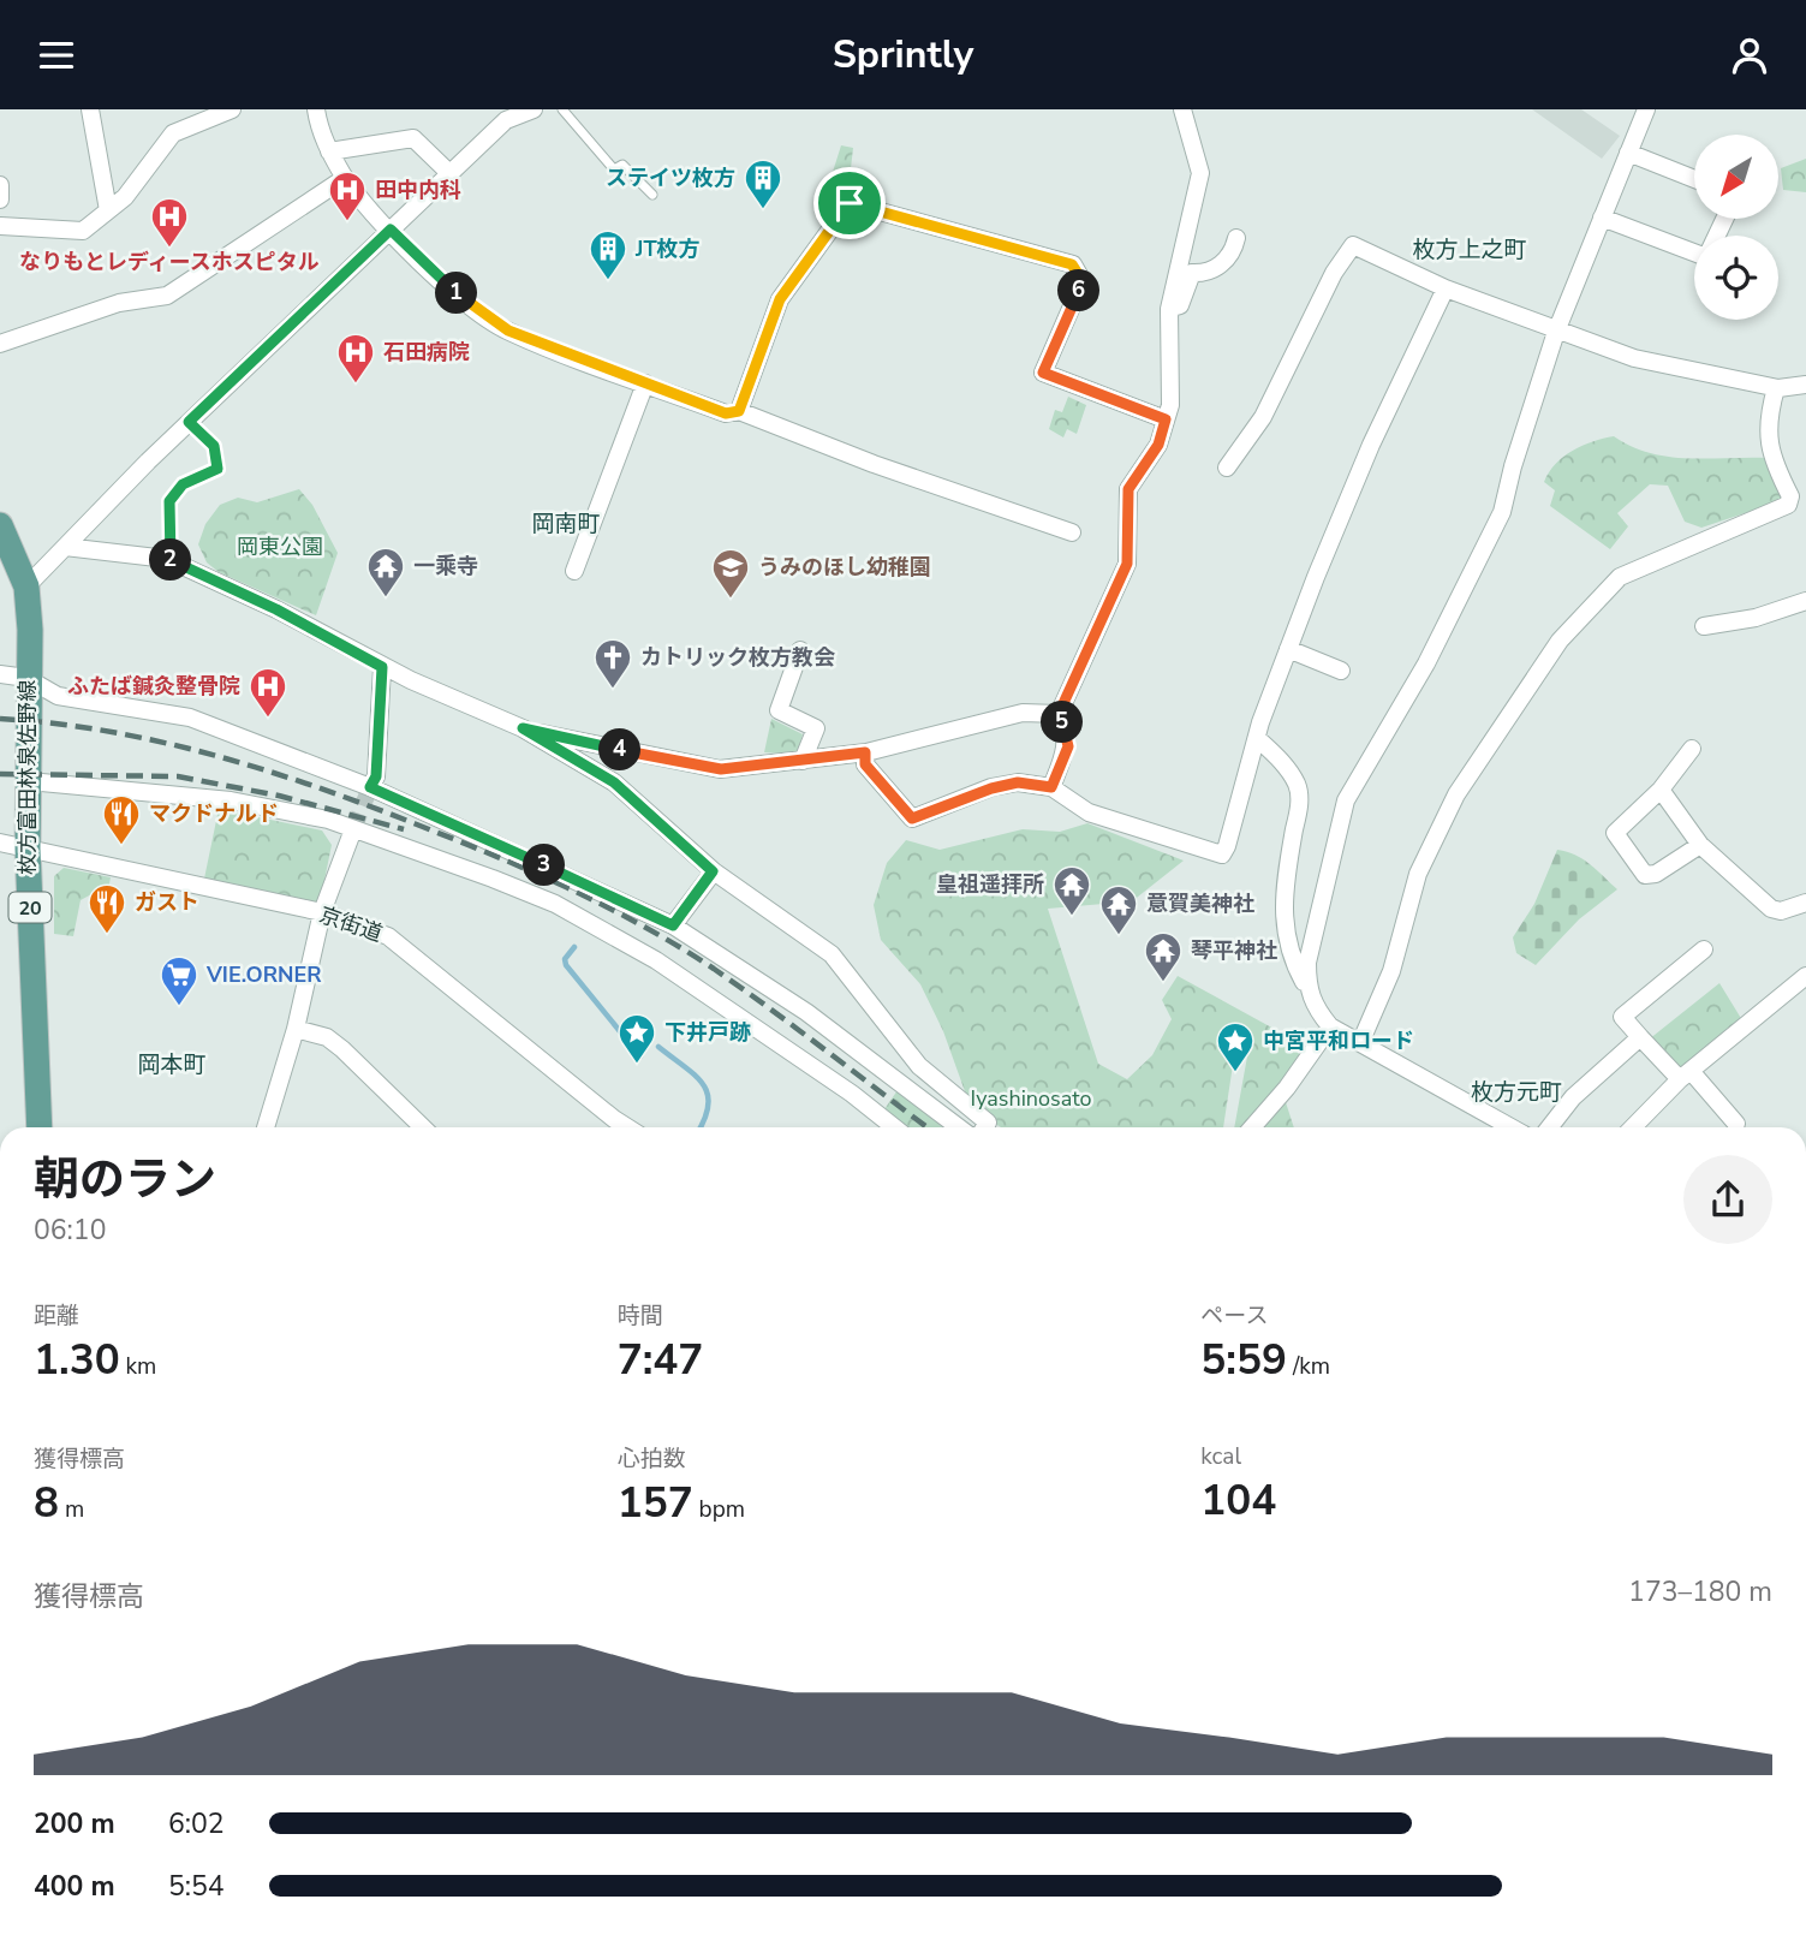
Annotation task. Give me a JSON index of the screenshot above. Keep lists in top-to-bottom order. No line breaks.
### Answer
{"streets":{"main road":["枚方富田林泉佐野線","20"],"street":["京街道"]},"crossings":[["枚方富田林泉佐野線","京街道"]],"districts":["枚方上之町","岡南町","岡本町","枚方元町"],"parks":["岡東公園","Iyashinosato"],"places":{"building":["ステイツ枚方","JT枚方"],"hospital":["田中内科","なりもとレディースホスピタル","石田病院","ふたば鍼灸整骨院"],"temple":["一乘寺","皇祖遥拝所","意賀美神社","琴平神社"],"school or university":["うみのほし幼稚園"],"church":["カトリック枚方教会"],"restaurant":["マクドナルド","ガスト"],"supermarket":["VIE.ORNER"],"place":["下井戸跡","中宮平和ロード"]},"north":"bottom left","page":{"header":"Sprintly","pins":["6","1","2","5","4","3"],"heading":["朝のラン","06:10"],"stats":[["距離","1.30 km"],["時間","7:47"],["ペース","5:59 /km"],["獲得標高","8 m"],["心拍数","157 bpm"],["kcal","104"]],"chart":["獲得標高","173–180 m"],"list":[{"name":"200 m","note":"6:02"},{"name":"400 m","note":"5:54"}]}}
